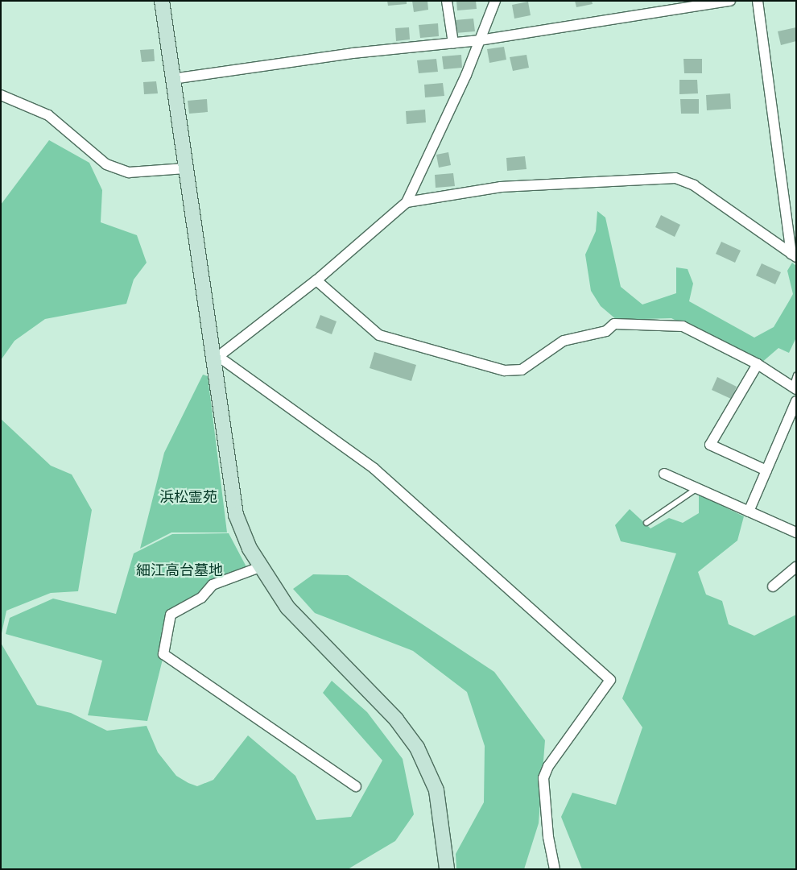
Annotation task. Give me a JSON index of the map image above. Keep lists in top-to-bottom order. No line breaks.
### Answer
{"parks":["浜松霊苑","細江高台墓地"]}
